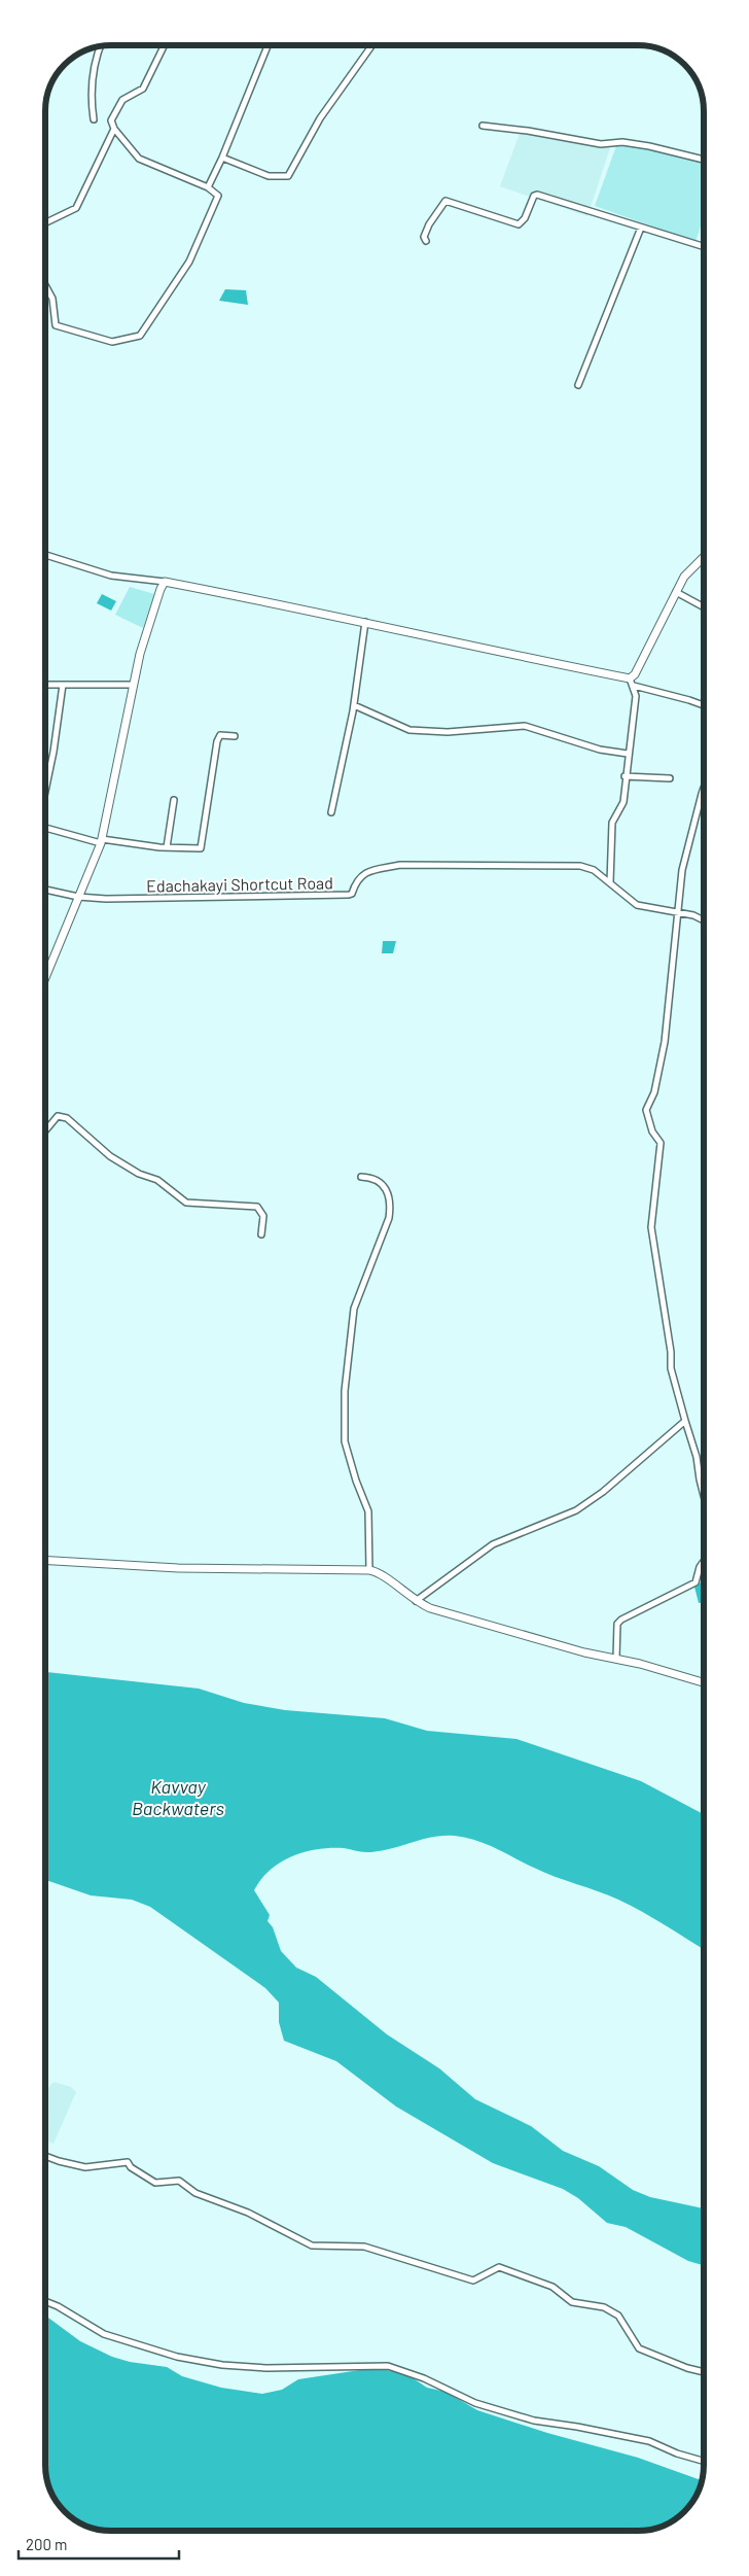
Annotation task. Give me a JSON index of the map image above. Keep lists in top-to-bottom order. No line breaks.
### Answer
{"streets":{"street":["Edachakayi Shortcut Road"]},"water":["Kavvay Backwaters"],"scale_bar":"200 m"}
